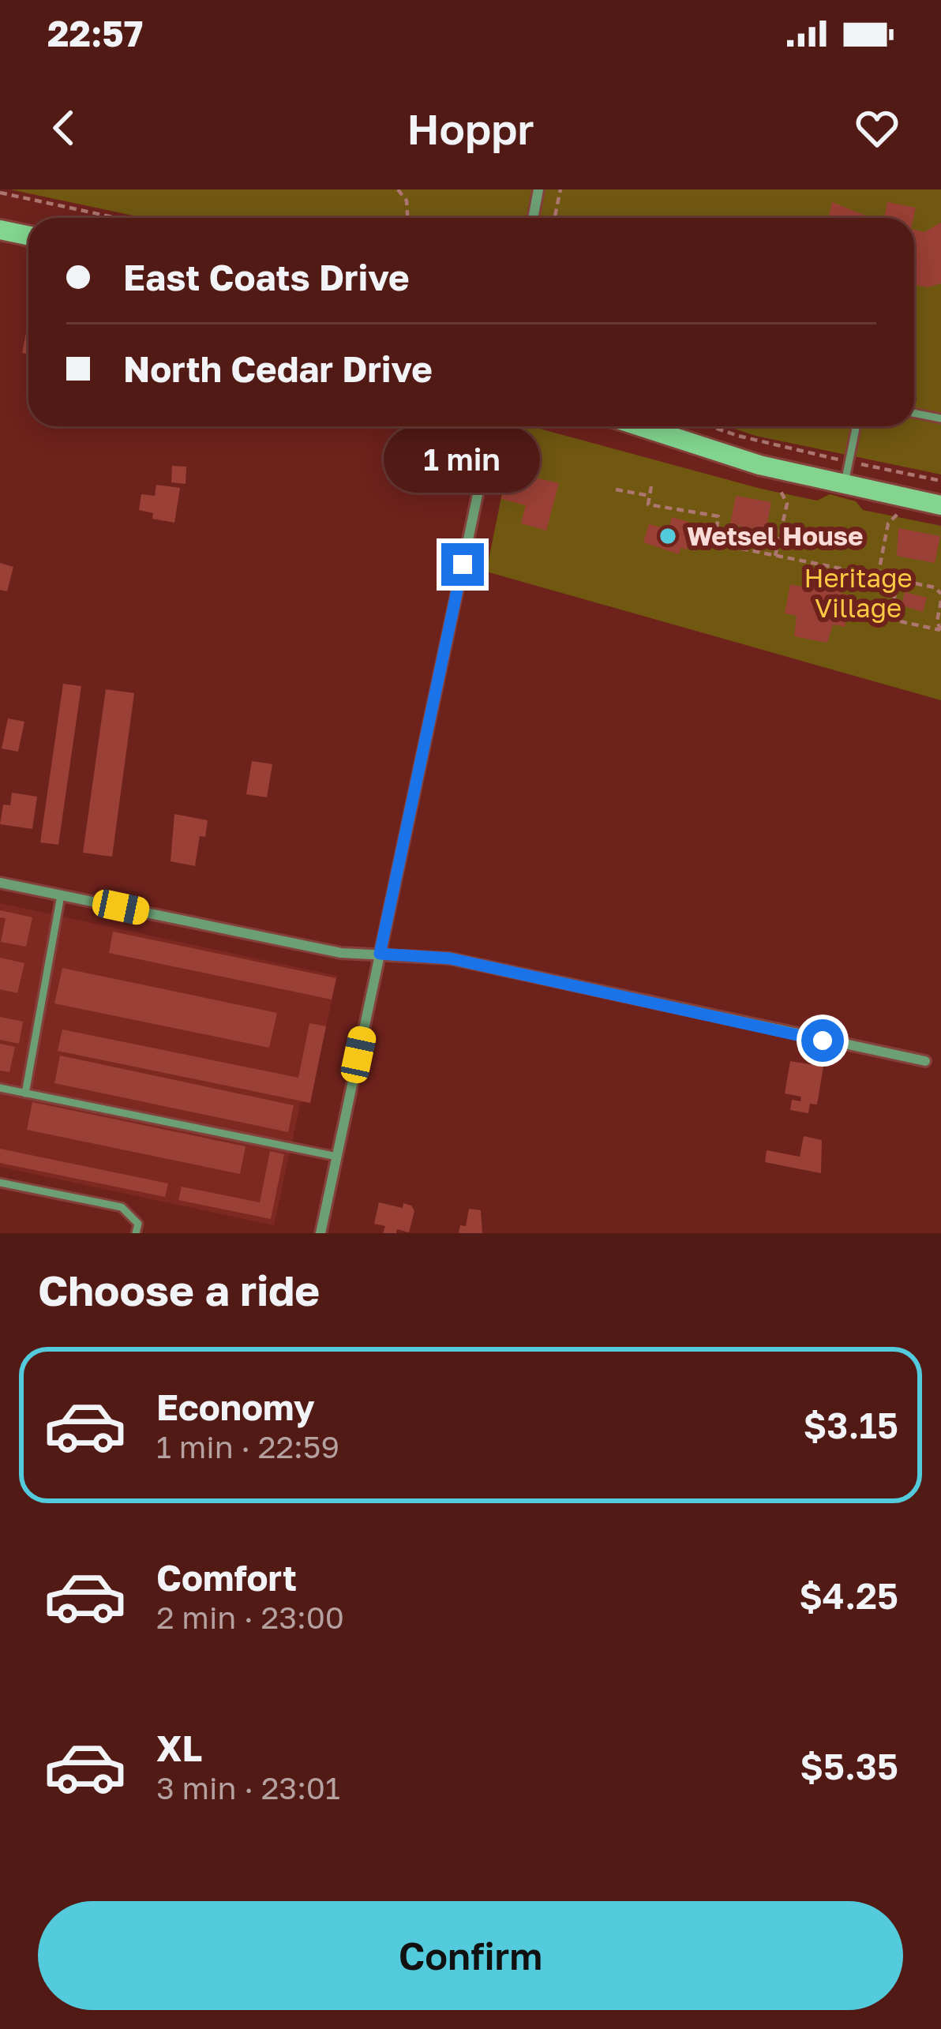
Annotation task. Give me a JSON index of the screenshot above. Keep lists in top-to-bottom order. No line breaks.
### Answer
{"parks":["Heritage Village"],"places":["Wetsel House"],"page":{"status":"22:57","header":"Hoppr","banner":["East Coats Drive","North Cedar Drive"],"bubble":"1 min","heading":"Choose a ride","list":[{"name":"Economy","note":"1 min · 22:59","value":"$3.15"},{"name":"Comfort","note":"2 min · 23:00","value":"$4.25"},{"name":"XL","note":"3 min · 23:01","value":"$5.35"}],"buttons":"Confirm"}}
